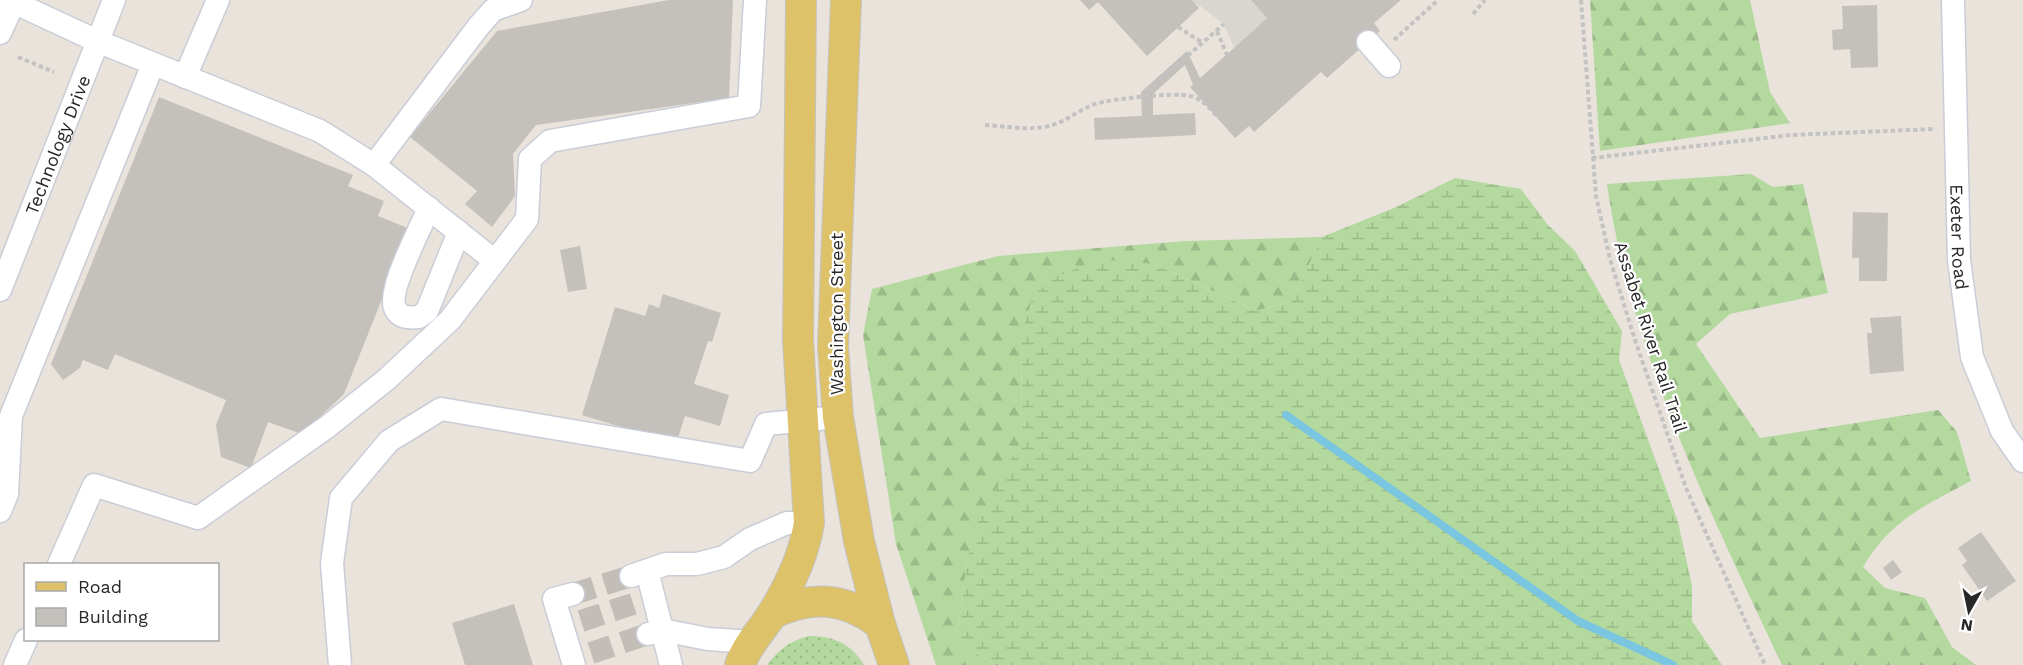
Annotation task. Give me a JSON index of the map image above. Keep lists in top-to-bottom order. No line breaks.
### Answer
{"streets":{"main road":["Washington Street"],"street":["Technology Drive","Exeter Road"],"path":["Assabet River Rail Trail"]},"legend":["Road","Building"],"north":"bottom"}
